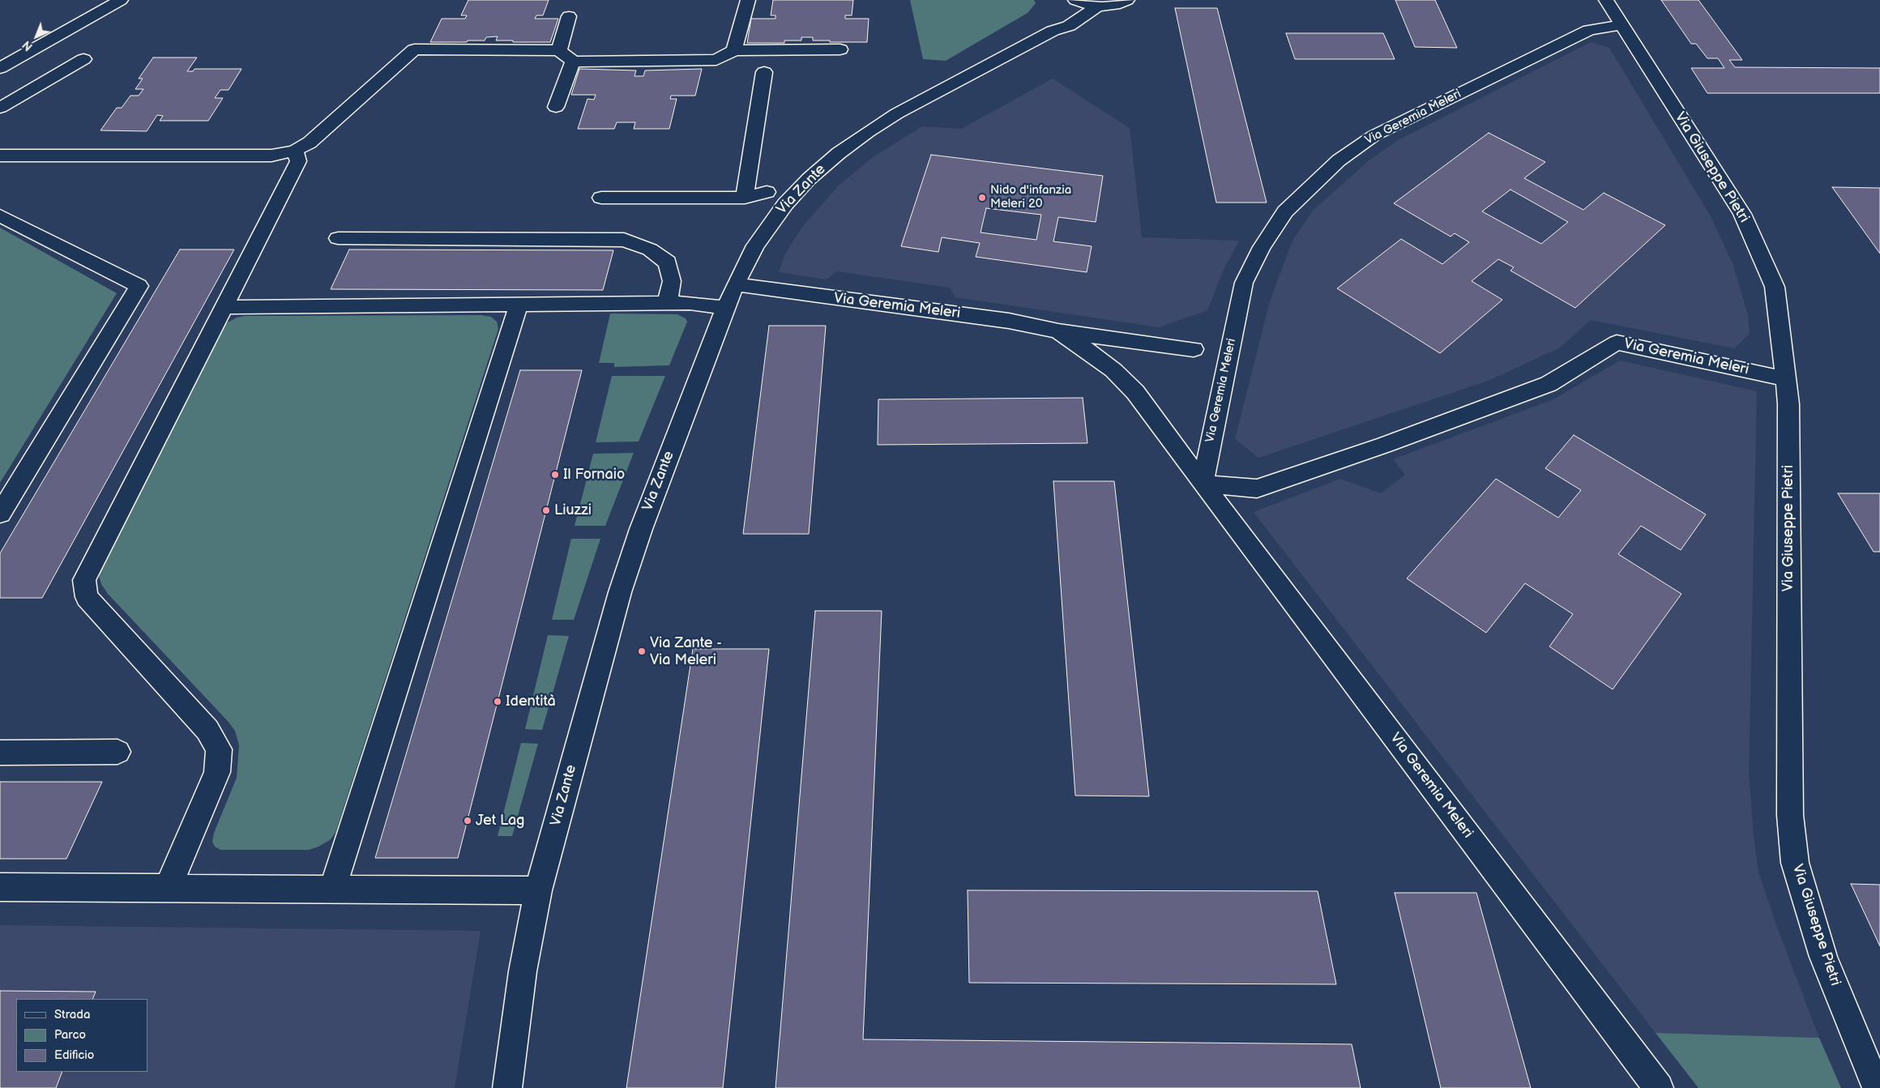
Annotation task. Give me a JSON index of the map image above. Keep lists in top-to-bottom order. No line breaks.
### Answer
{"streets":{"street":["Via Geremia Meleri","Via Giuseppe Pietri","Via Zante"]},"crossings":[["Via Geremia Meleri","Via Giuseppe Pietri"],["Via Geremia Meleri","Via Zante"]],"places":["Nido d'infanzia Meleri 20","Il Fornaio","Liuzzi","Via Zante - Via Meleri","Identità","Jet Lag"],"legend":["Strada","Parco","Edificio"],"north":"bottom left"}
